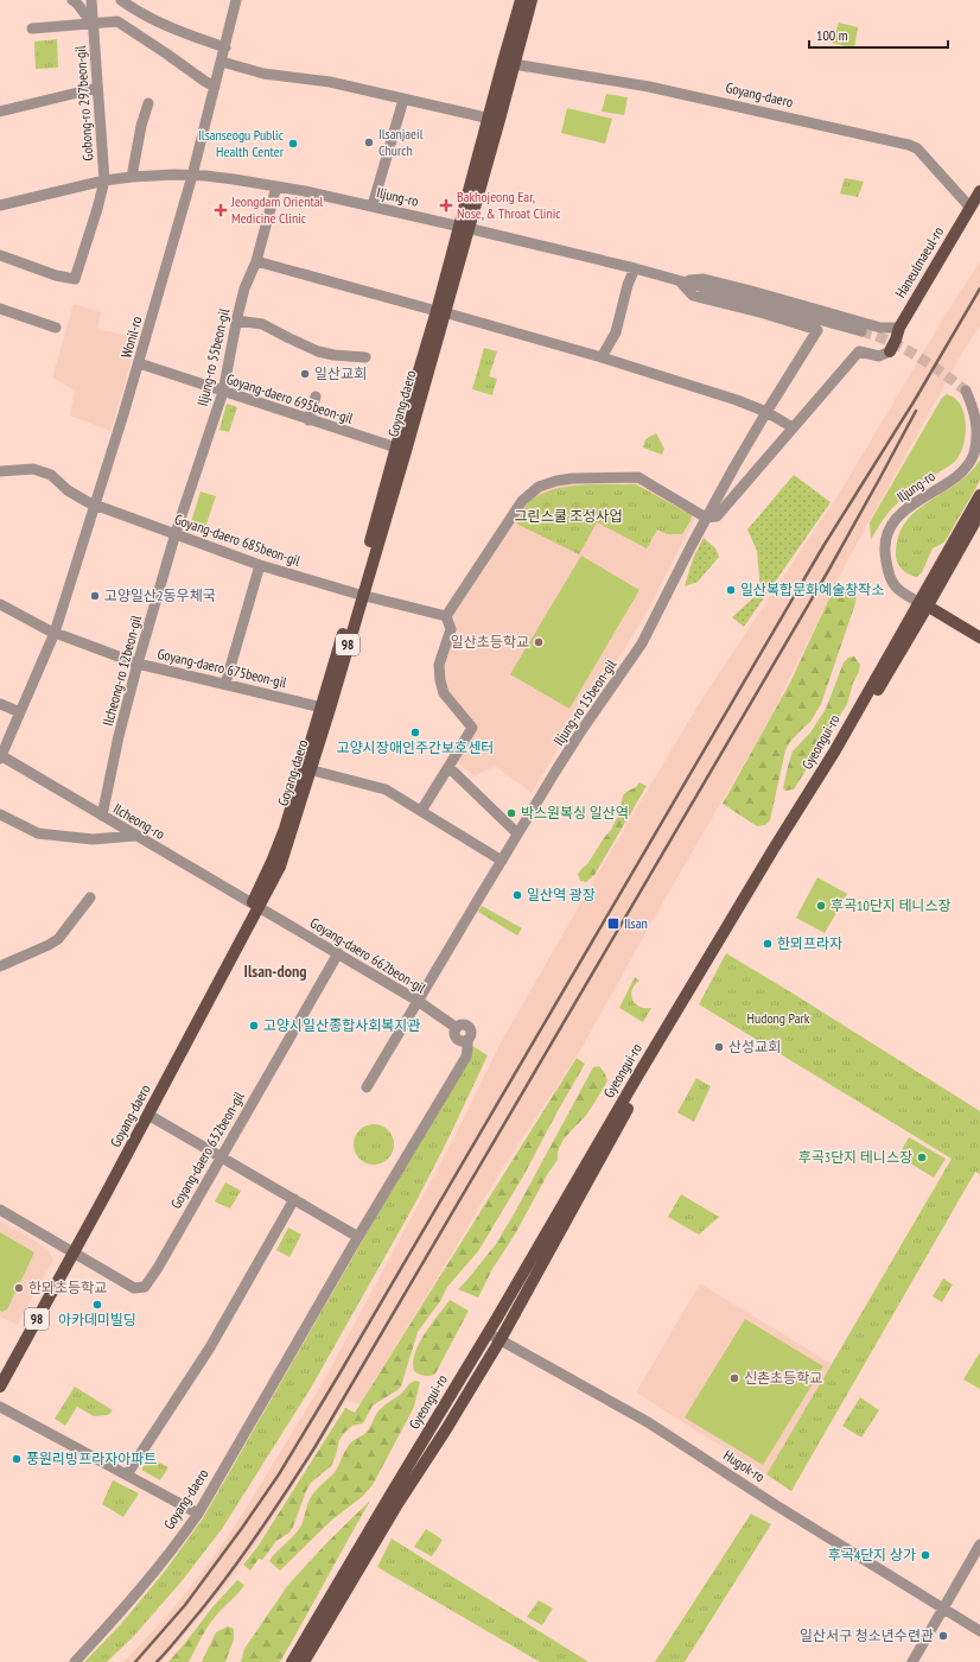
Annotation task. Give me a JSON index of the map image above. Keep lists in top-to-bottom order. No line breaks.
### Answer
{"streets":{"main road":["Goyang-daero","Haneulmaeul-ro","98","Gyeongui-ro"],"street":["Gobong-ro 297beon-gil","Iljung-ro","Wonil-ro","Iljung-ro 55beon-gil","Goyang-daero 695beon-gil","Goyang-daero 685beon-gil","Goyang-daero 675beon-gil","Ilcheong-ro 12beon-gil","Iljung-ro 15beon-gil","Ilcheong-ro","Goyang-daero 662beon-gil","Goyang-daero 632beon-gil","Hugok-ro"]},"crossings":[["Goyang-daero","Iljung-ro"],["Goyang-daero","Haneulmaeul-ro"],["Goyang-daero","Goyang-daero 695beon-gil"],["Goyang-daero","Goyang-daero 685beon-gil"],["Goyang-daero","Goyang-daero 675beon-gil"],["Goyang-daero","Ilcheong-ro"],["Goyang-daero","Goyang-daero 662beon-gil"],["Goyang-daero","Goyang-daero 632beon-gil"],["Gobong-ro 297beon-gil","Iljung-ro"],["Iljung-ro","Haneulmaeul-ro"],["Iljung-ro","Wonil-ro"],["Iljung-ro","Iljung-ro 55beon-gil"],["Iljung-ro","Iljung-ro 15beon-gil"],["Iljung-ro","Gyeongui-ro"],["Wonil-ro","Goyang-daero 695beon-gil"],["Wonil-ro","Goyang-daero 685beon-gil"],["Wonil-ro","Goyang-daero 675beon-gil"],["Wonil-ro","Ilcheong-ro"],["Iljung-ro 55beon-gil","Goyang-daero 695beon-gil"],["Iljung-ro 55beon-gil","Goyang-daero 685beon-gil"],["Iljung-ro 55beon-gil","Ilcheong-ro 12beon-gil"],["Goyang-daero 685beon-gil","Ilcheong-ro 12beon-gil"],["Goyang-daero 675beon-gil","Ilcheong-ro 12beon-gil"],["Ilcheong-ro 12beon-gil","Ilcheong-ro"],["Iljung-ro 15beon-gil","Goyang-daero 662beon-gil"],["Gyeongui-ro","Hugok-ro"],["Ilcheong-ro","Goyang-daero 662beon-gil"],["Goyang-daero 662beon-gil","Goyang-daero 632beon-gil"]],"districts":["Ilsan-dong"],"parks":["그린스쿨 조성사업","Hudong Park"],"places":{"other":["Ilsanjaeil Church","Ilsanseogu Public Health Center","일산교회","일산복합문화예술창작소","고양일산2동우체국","일산초등학교","고양시장애인주간보호센터","박스원복싱 일산역","일산역 광장","후곡10단지 테니스장","한뫼프라자","고양시일산종합사회복지관","산성교회","후곡3단지 테니스장","한뫼초등학교","아카데미빌딩","신촌초등학교","풍원리빙프라자아파트","후곡4단지 상가","일산서구 청소년수련관"],"health":["Bakhojeong Ear, Nose, & Throat Clinic","Jeongdam Oriental Medicine Clinic"],"transit":["Ilsan"]},"scale_bar":"100 m"}
